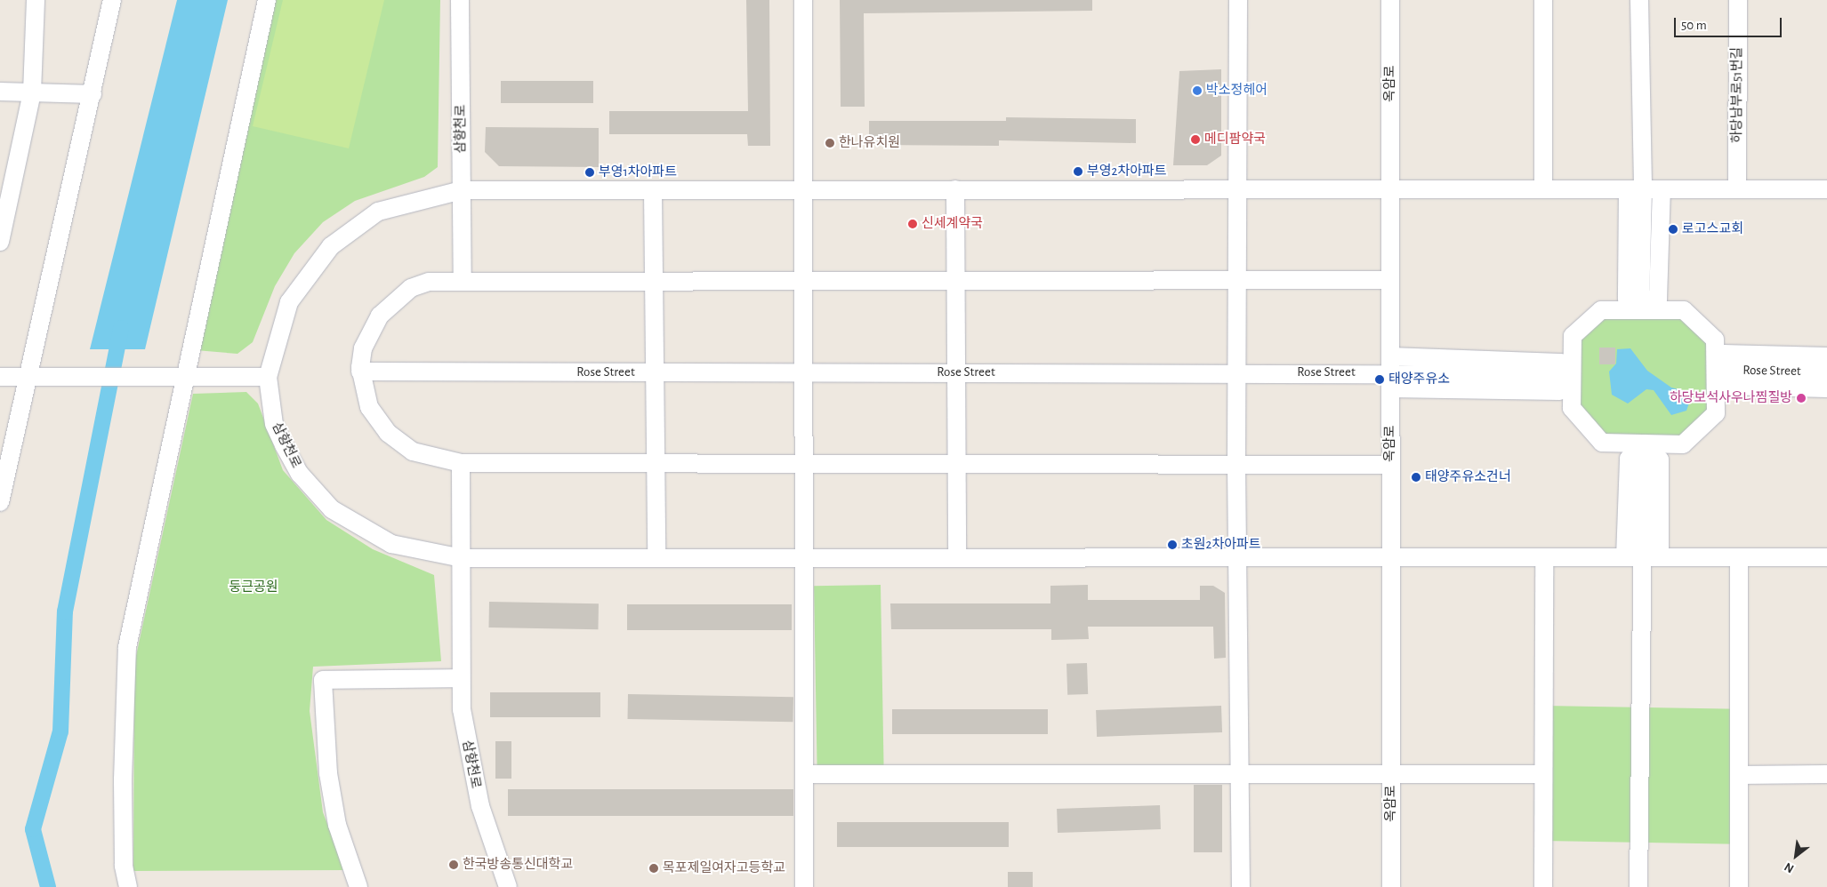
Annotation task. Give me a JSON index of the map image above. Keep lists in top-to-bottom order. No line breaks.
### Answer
{"streets":{"street":["옥암로","하당남부로51번길","삼향천로","Rose Street"]},"crossings":[["옥암로","Rose Street"]],"parks":["둥근공원"],"places":["박소정헤어","메디팜약국","한나유치원","부영2차아파트","부영1차아파트","신세계약국","로고스교회","태양주유소","하당보석사우나찜질방","태양주유소건너","초원2차아파트","한국방송통신대학교","목포제일여자고등학교"],"scale_bar":"50 m","north":"bottom left"}
